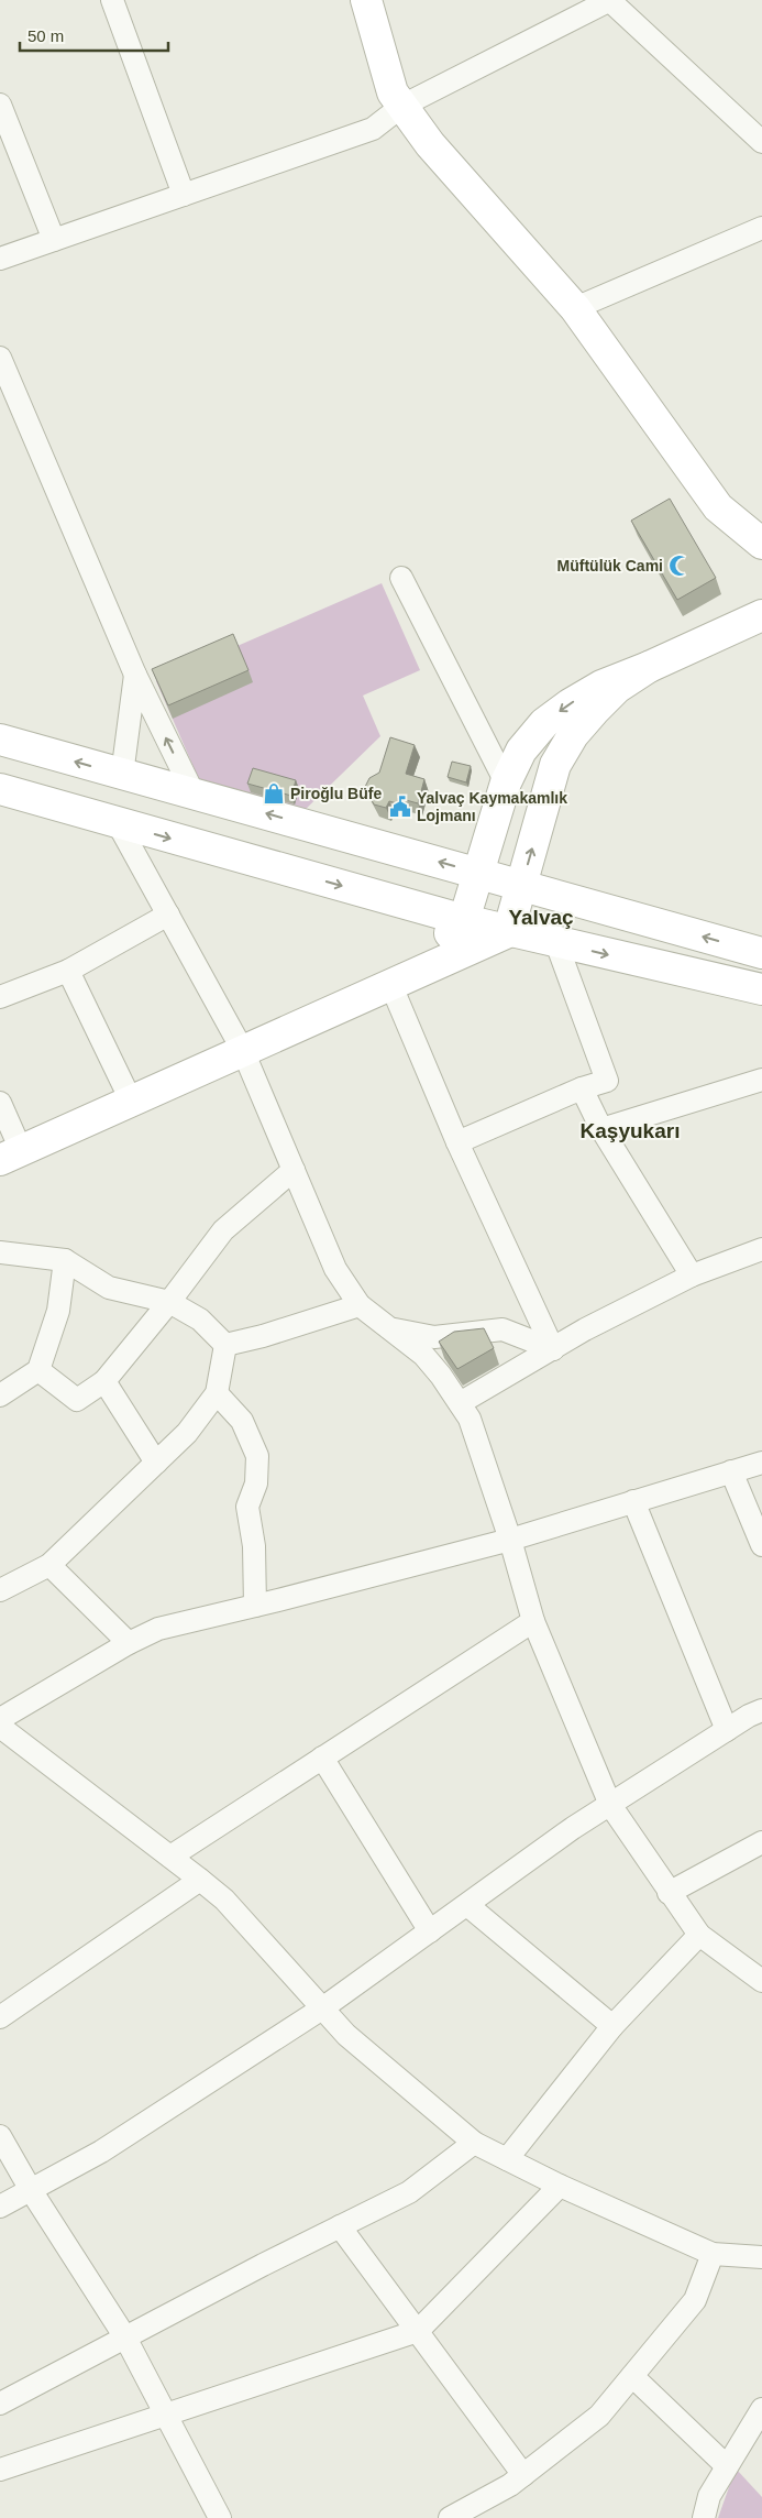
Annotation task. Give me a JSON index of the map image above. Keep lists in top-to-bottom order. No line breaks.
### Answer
{"districts":["Yalvaç","Kaşyukarı"],"places":{"mosque":["Müftülük Cami"],"shop":["Piroğlu Büfe"],"public building":["Yalvaç Kaymakamlık Lojmanı"]},"scale_bar":"50 m"}
